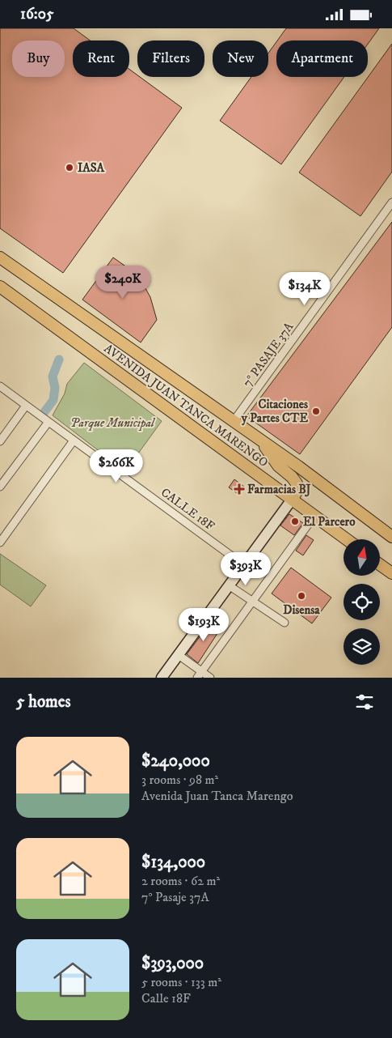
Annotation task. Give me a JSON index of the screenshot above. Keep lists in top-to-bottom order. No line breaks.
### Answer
{"streets":{"main road":["AVENIDA JUAN TANCA MARENGO"],"street":["7° PASAJE 37A","CALLE 18F"]},"crossings":[["7° PASAJE 37A","AVENIDA JUAN TANCA MARENGO"]],"parks":["Parque Municipal"],"places":{"other":["IASA","Citaciones y Partes CTE","El Parcero","Disensa"],"health":["Farmacias BJ"]},"north":"top","page":{"status":"16:05","chip":["Buy","Rent","Filters","New","Apartment"],"price":["$240K","$134K","$266K","$393K","$193K"],"heading":"5 homes","list":[{"name":"$240,000","note":"3 rooms · 98 m² · Avenida Juan Tanca Marengo"},{"name":"$134,000","note":"2 rooms · 62 m² · 7° Pasaje 37A"},{"name":"$393,000","note":"5 rooms · 133 m² · Calle 18F"}]}}
